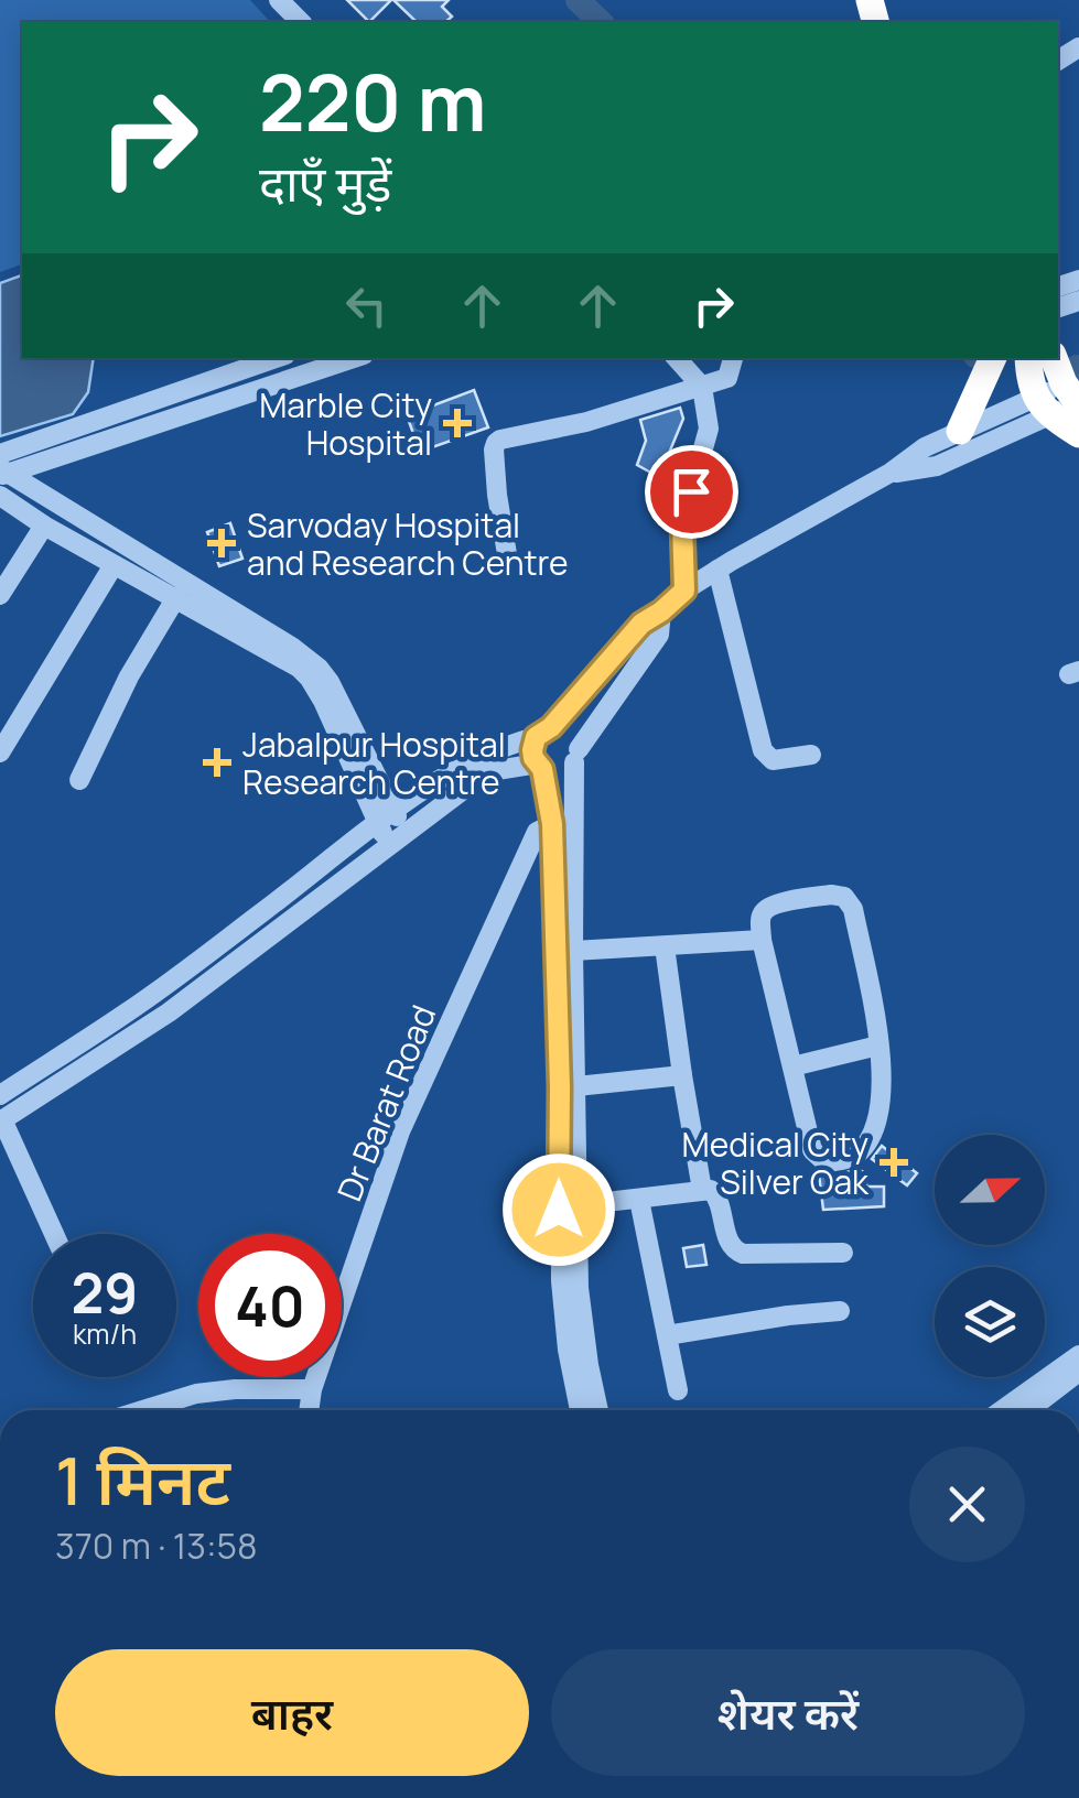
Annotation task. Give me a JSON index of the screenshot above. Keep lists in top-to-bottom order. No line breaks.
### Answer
{"streets":{"street":["Dr Barat Road"]},"places":{"health":["Marble City Hospital","Sarvoday Hospital and Research Centre","Jabalpur Hospital Research Centre","Medical City Silver Oak"]},"north":"right","page":{"turn":["220 m","दाएँ मुड़ें"],"speed":"29 km/h","limit":"40","heading":["1 मिनट","370 m · 13:58"],"buttons":["बाहर","शेयर करें"]}}
